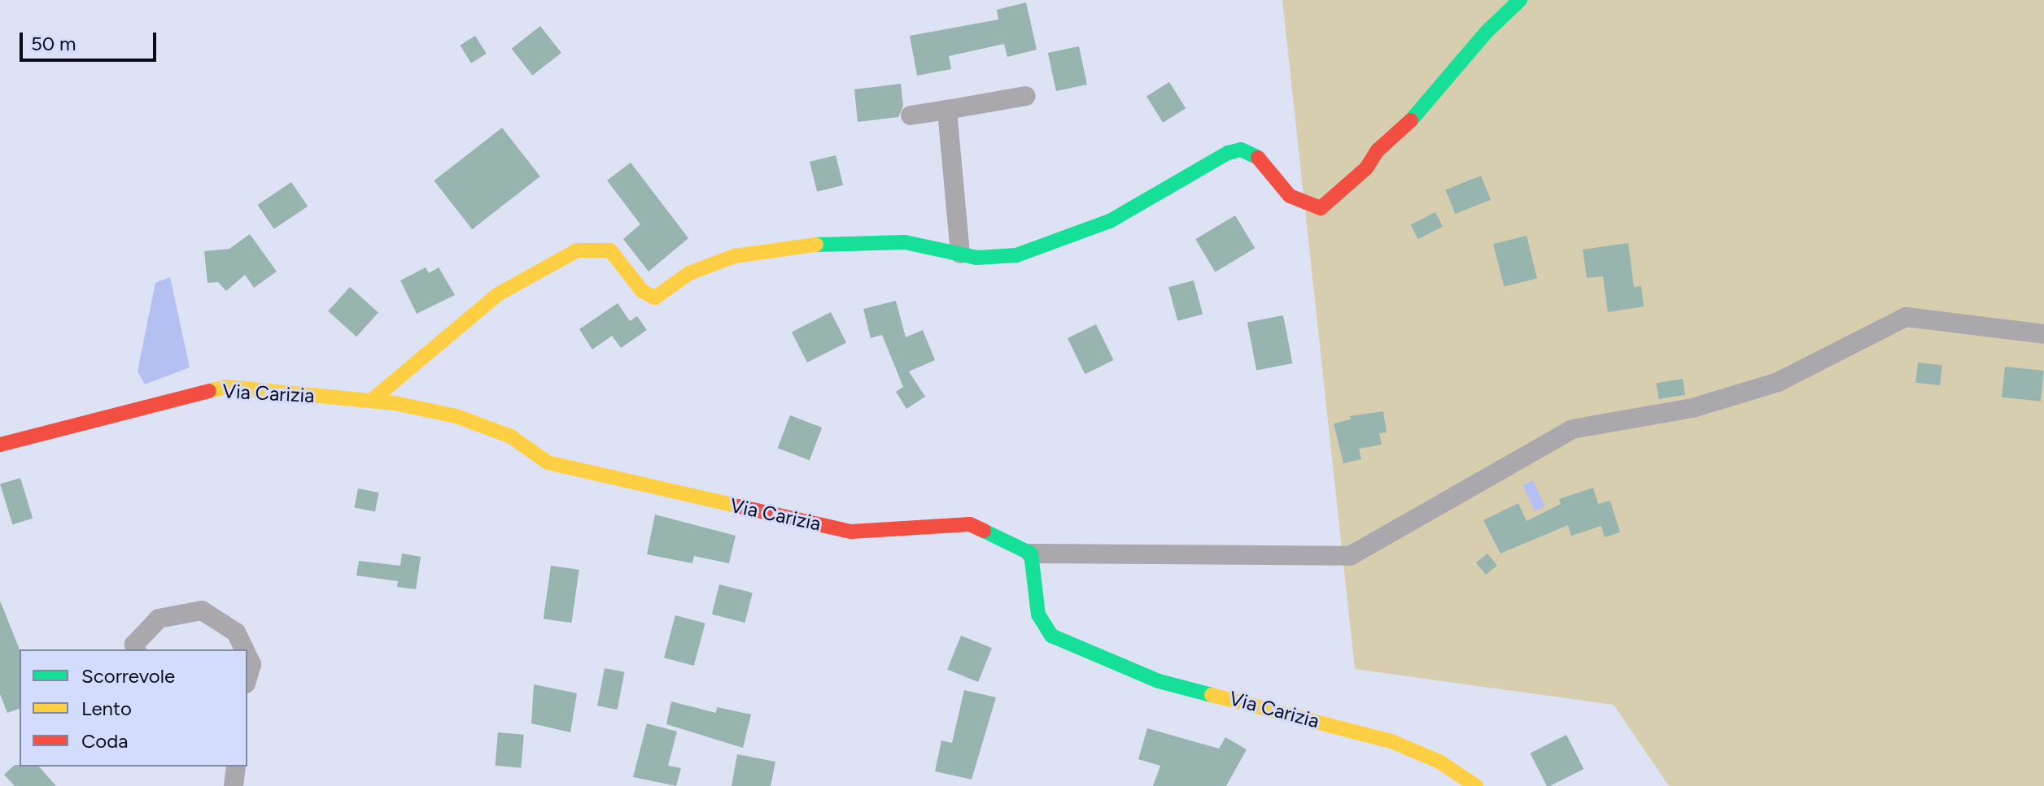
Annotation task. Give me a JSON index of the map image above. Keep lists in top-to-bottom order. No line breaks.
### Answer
{"streets":{"street":["Via Carizia"]},"legend":["Scorrevole","Lento","Coda"],"scale_bar":"50 m"}
